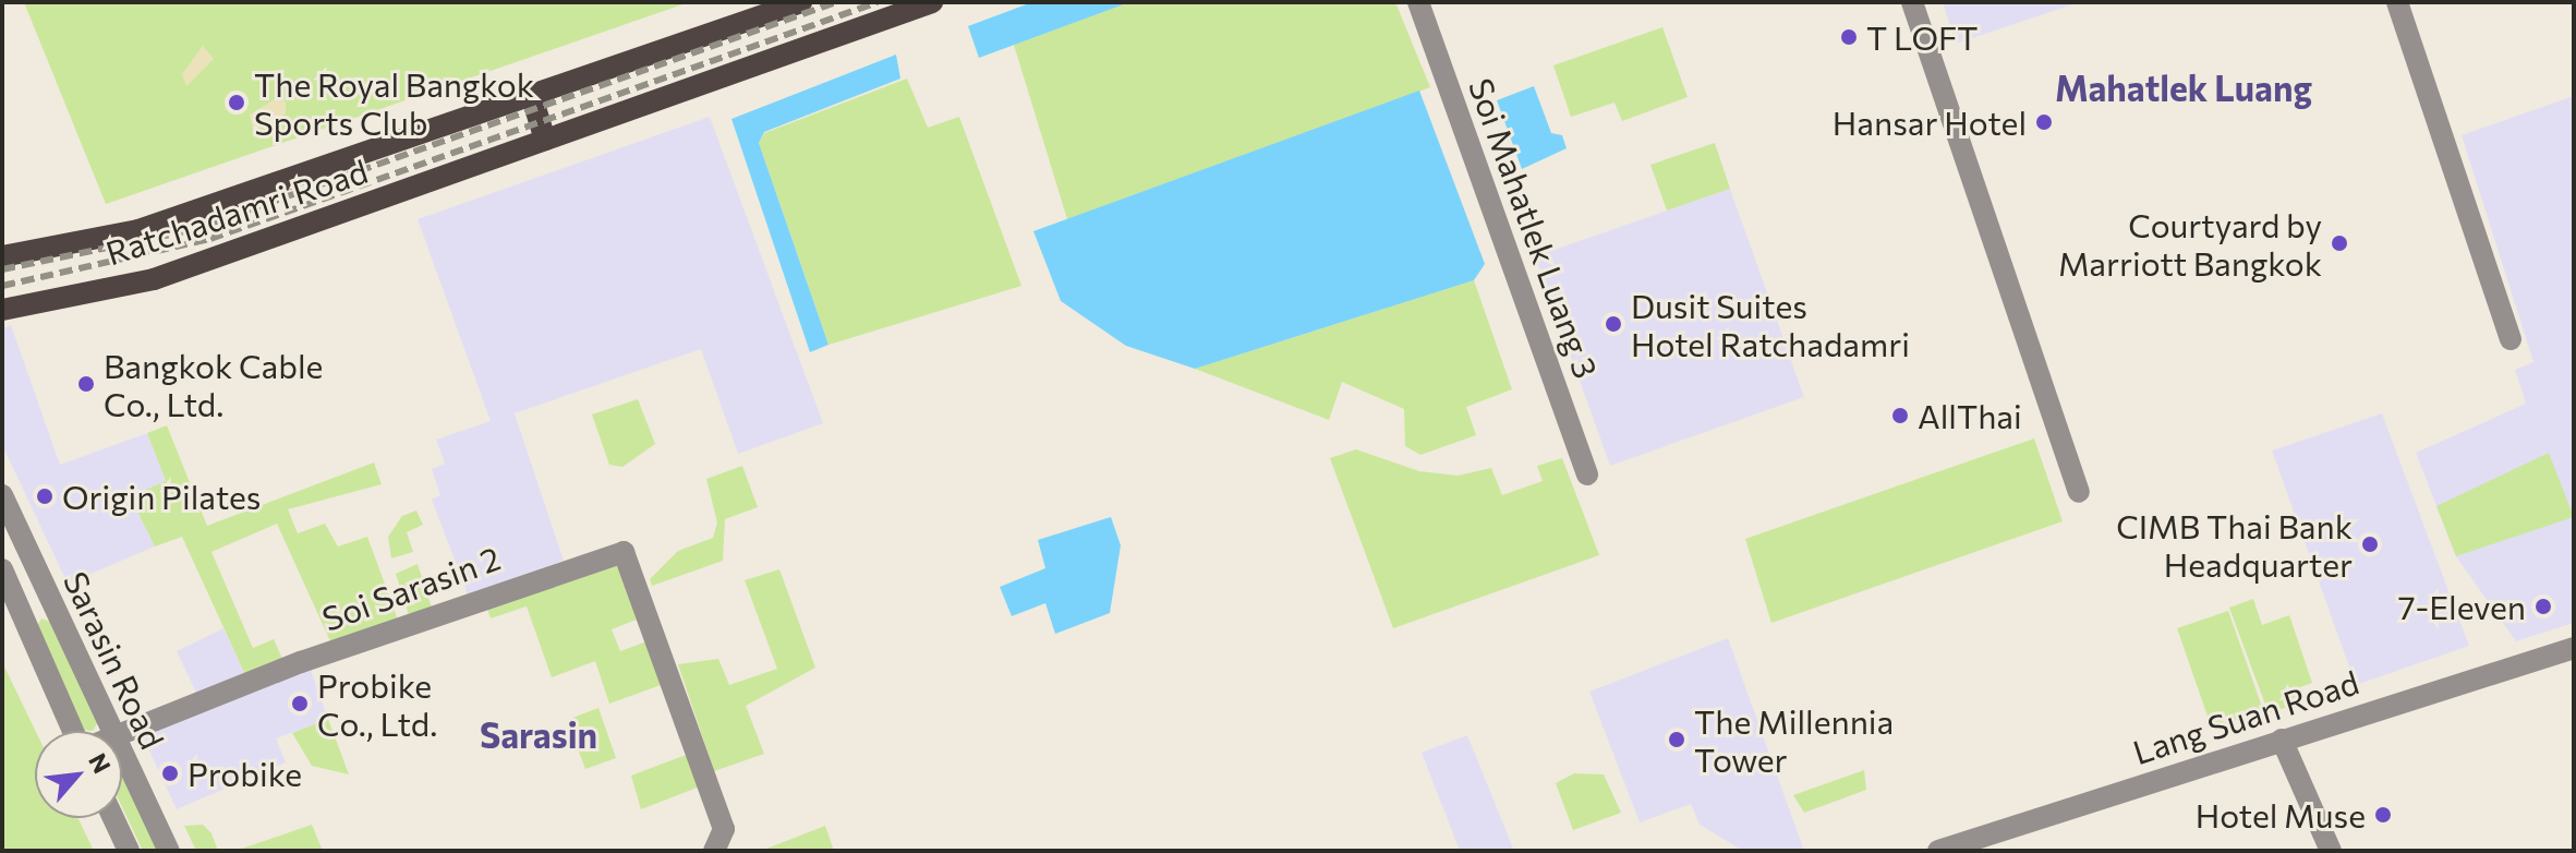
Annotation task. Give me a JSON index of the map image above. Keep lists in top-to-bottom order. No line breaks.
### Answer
{"streets":{"main road":["Ratchadamri Road"],"street":["Soi Mahatlek Luang 3","Soi Sarasin 2","Sarasin Road","Lang Suan Road"]},"districts":["Mahatlek Luang","Sarasin"],"places":["T LOFT","The Royal Bangkok Sports Club","Hansar Hotel","Courtyard by Marriott Bangkok","Dusit Suites Hotel Ratchadamri","Bangkok Cable Co., Ltd.","AllThai","Origin Pilates","CIMB Thai Bank Headquarter","7-Eleven","Probike Co., Ltd.","The Millennia Tower","Probike","Hotel Muse"],"north":"top right"}
